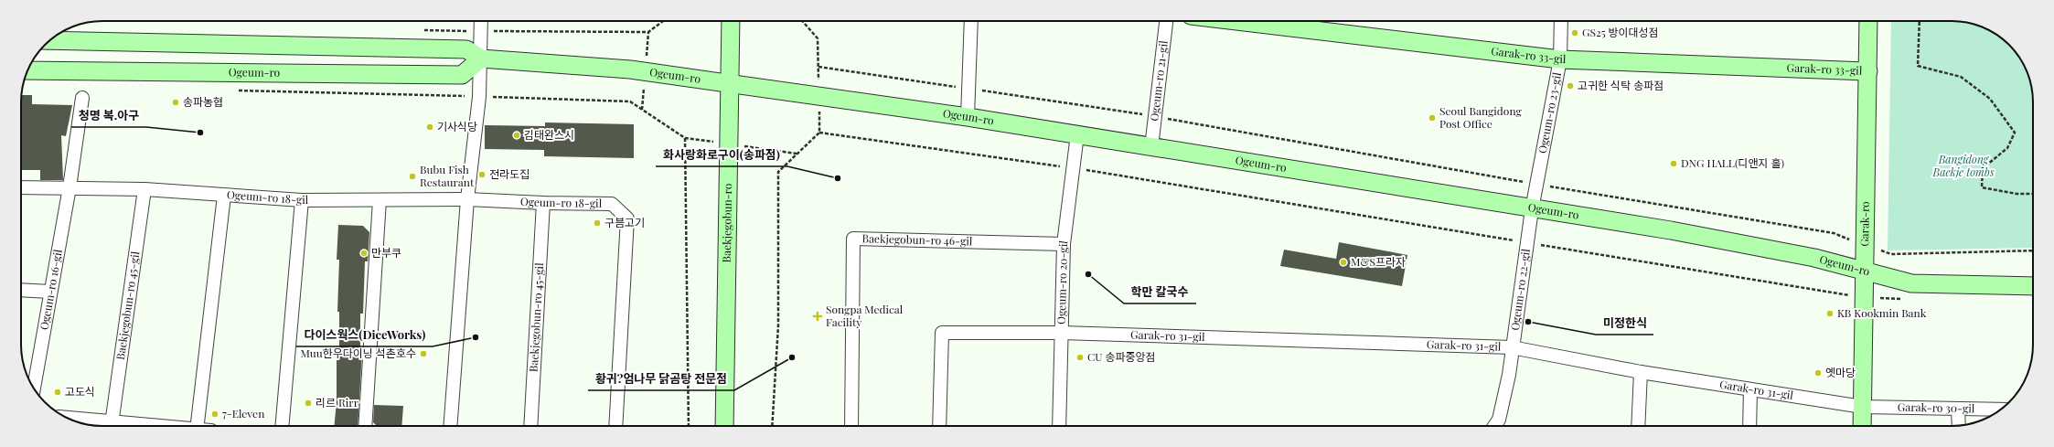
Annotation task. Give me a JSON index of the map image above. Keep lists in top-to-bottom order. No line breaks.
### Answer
{"streets":{"main road":["Garak-ro 33-gil","Ogeum-ro","Baekjegobun-ro","Garak-ro"],"street":["Ogeum-ro 21-gil","Ogeum-ro 23-gil","Ogeum-ro 18-gil","Baekjegobun-ro 46-gil","Ogeum-ro 20-gil","Ogeum-ro 16-gil","Ogeum-ro 22-gil","Baekjegobun-ro 45-gil","Garak-ro 31-gil","Garak-ro 30-gil"]},"crossings":[["Garak-ro 33-gil","Ogeum-ro 23-gil"],["Garak-ro 33-gil","Garak-ro"],["Ogeum-ro","Ogeum-ro 21-gil"],["Ogeum-ro","Ogeum-ro 23-gil"],["Ogeum-ro","Baekjegobun-ro"],["Ogeum-ro","Garak-ro"],["Ogeum-ro","Ogeum-ro 20-gil"],["Ogeum-ro","Ogeum-ro 22-gil"],["Ogeum-ro 23-gil","Ogeum-ro 22-gil"],["Ogeum-ro 18-gil","Ogeum-ro 16-gil"],["Ogeum-ro 18-gil","Baekjegobun-ro 45-gil"],["Garak-ro","Garak-ro 31-gil"],["Garak-ro","Garak-ro 30-gil"],["Baekjegobun-ro 46-gil","Ogeum-ro 20-gil"],["Ogeum-ro 20-gil","Garak-ro 31-gil"],["Ogeum-ro 22-gil","Garak-ro 31-gil"],["Garak-ro 31-gil","Garak-ro 30-gil"]],"parks":["Bangidong Baekje tombs"],"places":{"other":["GS25 방이대성점","고귀한 식탁 송파점","송파농협","Seoul Bangidong Post Office","기사식당","청명 복.아구","김태완스시","DNG HALL(디앤지 홀)","전라도집","Bubu Fish Restaurant","화사랑화로구이(송파점)","구븜고기","만부쿠","M&S프라자","학만 칼국수","KB Kookmin Bank","미정한식","다이스웍스(DiceWorks)","Muu한우다이닝 석촌호수","황귀?엄나무 닭곰탕 전문점","CU 송파중앙점","옛마당","고도식","리르 Rirr","7-Eleven"],"health":["Songpa Medical Facility"]}}
